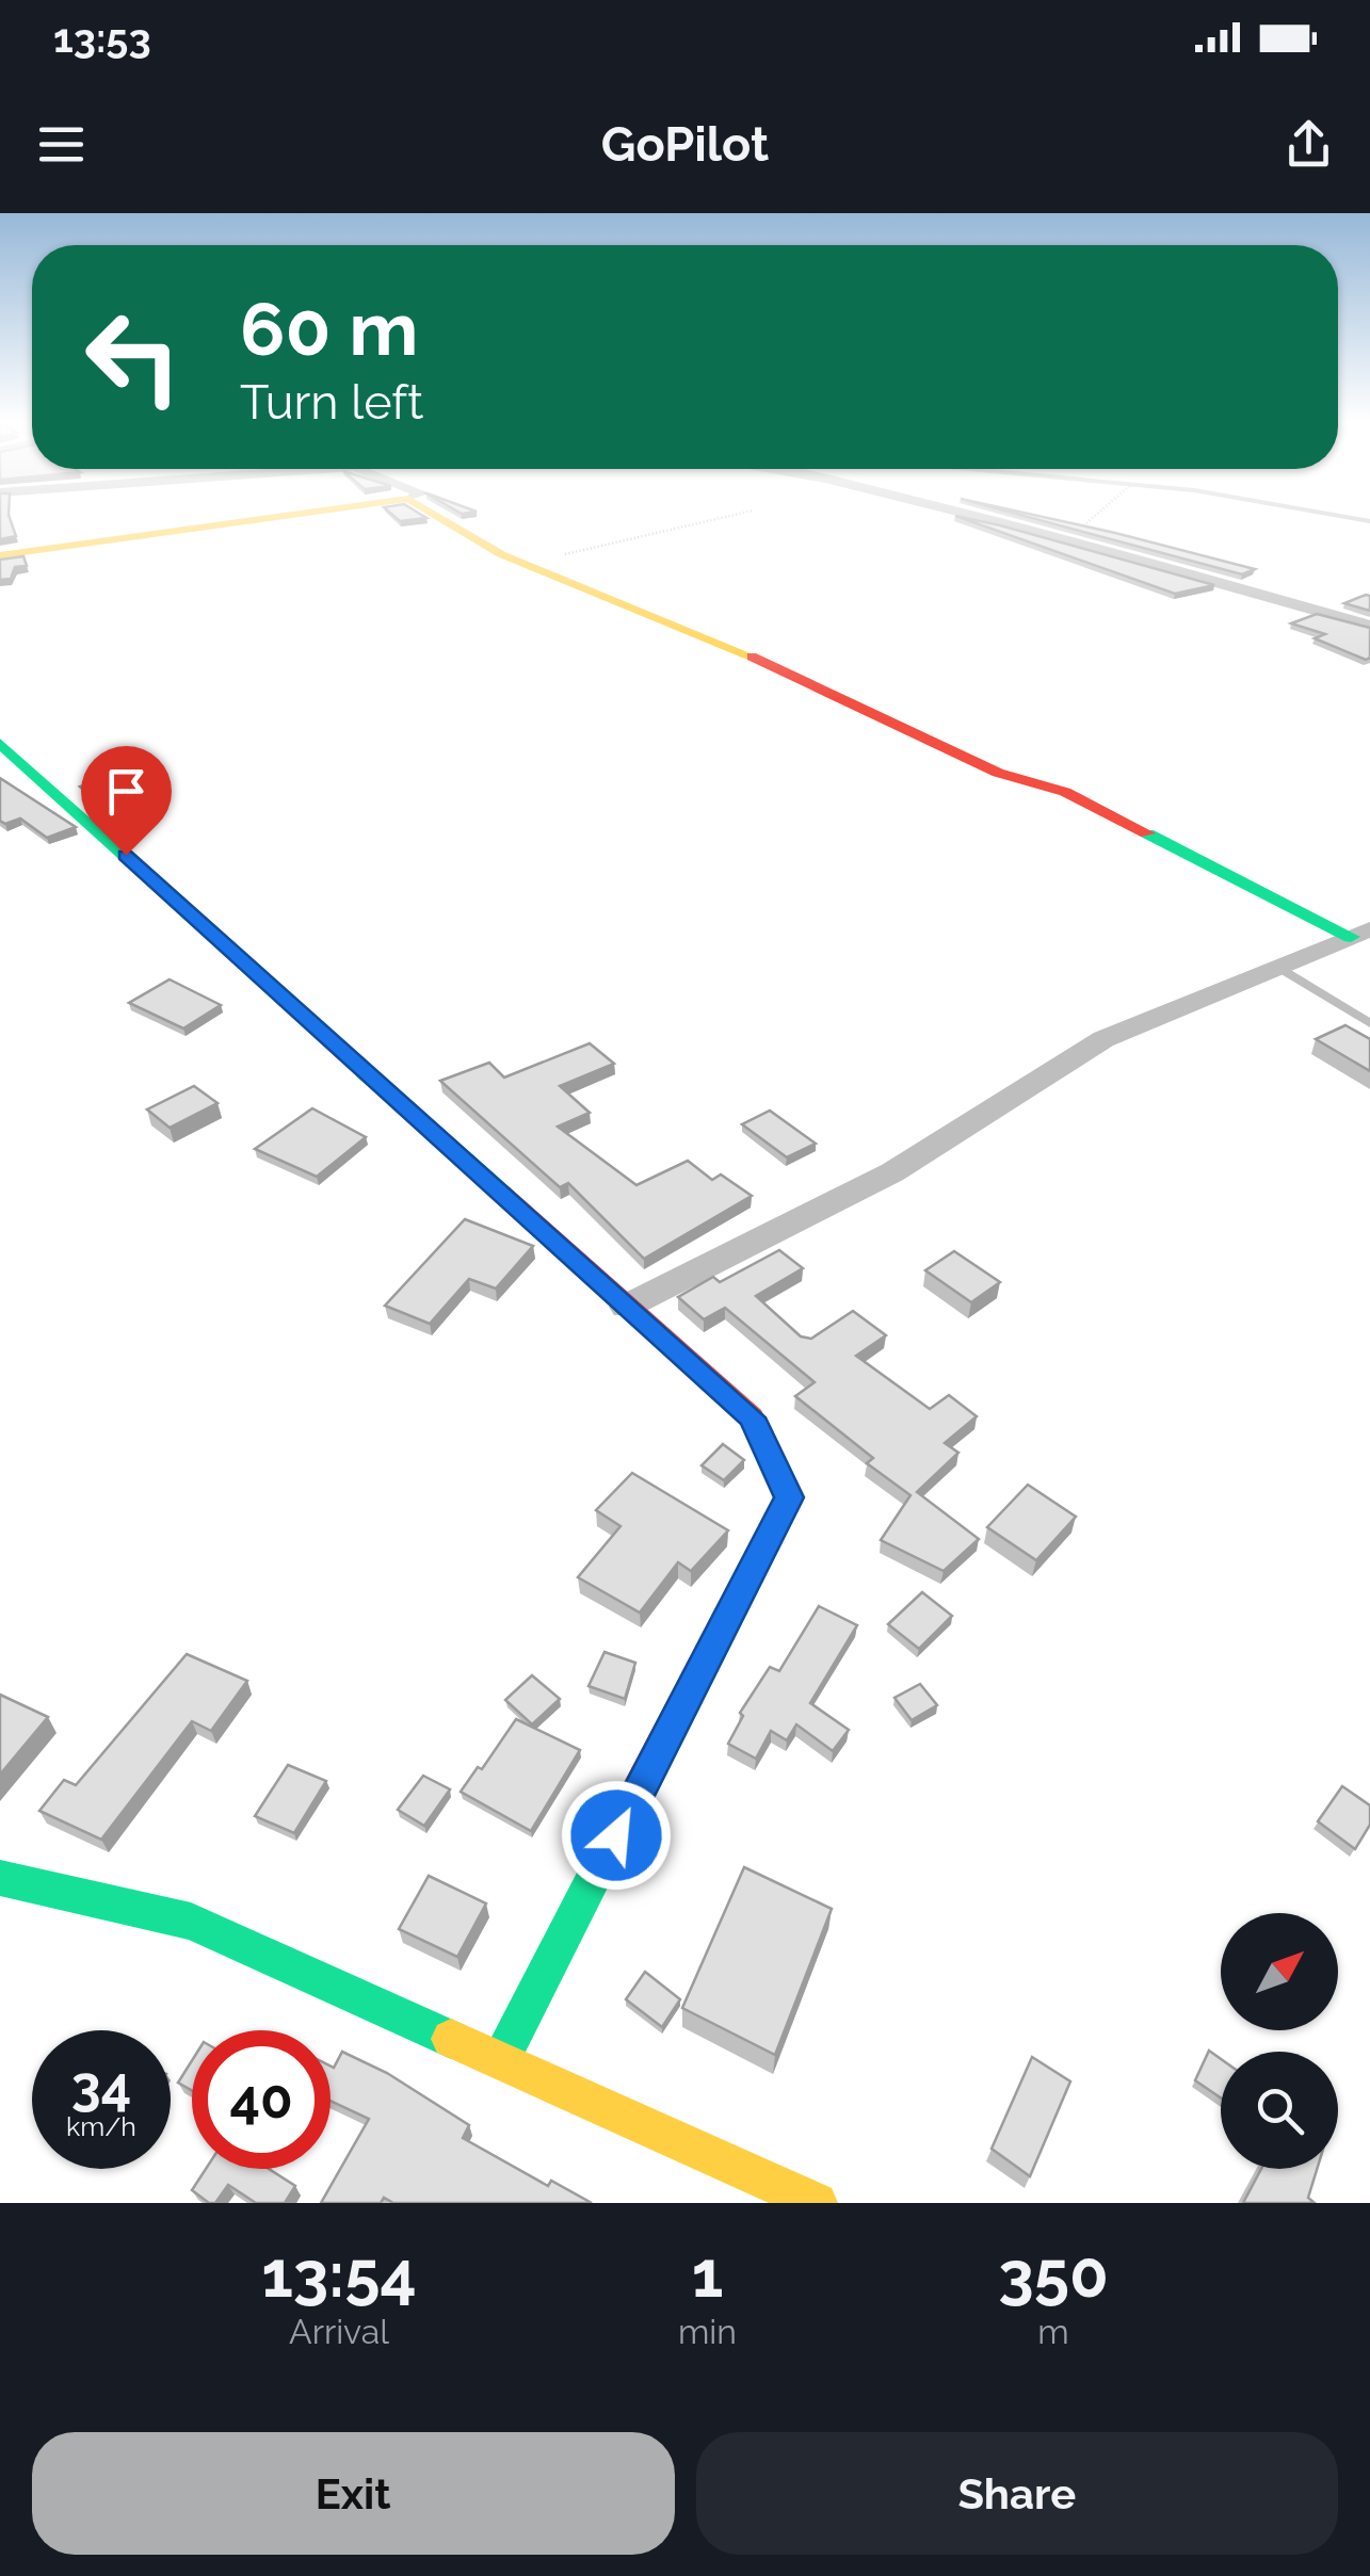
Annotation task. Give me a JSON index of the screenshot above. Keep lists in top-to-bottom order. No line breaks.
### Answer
{"north":"top right","page":{"status":"13:53","header":"GoPilot","turn":["60 m","Turn left"],"speed":"34 km/h","limit":"40","eta":["13:54","Arrival","1","min","350","m"],"buttons":["Exit","Share"]}}
